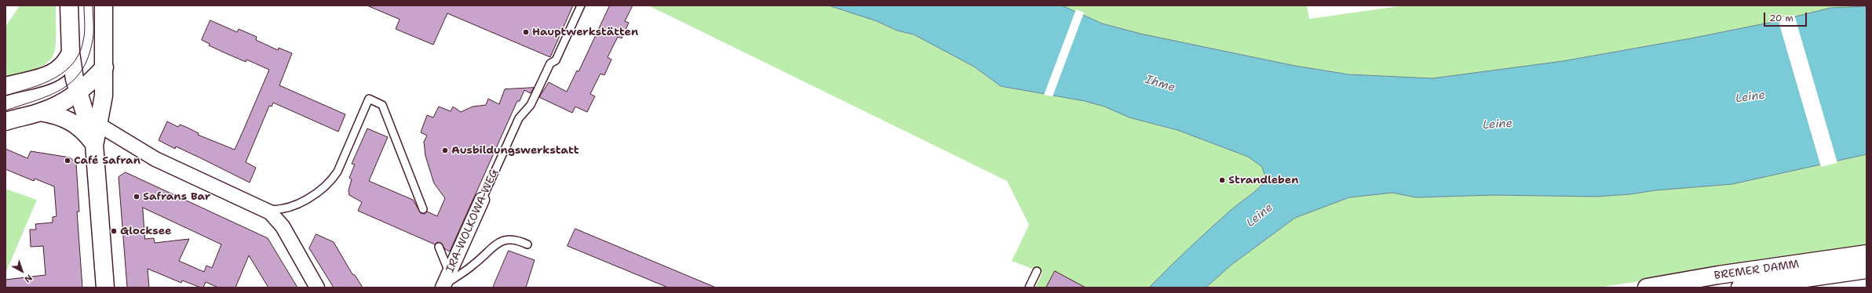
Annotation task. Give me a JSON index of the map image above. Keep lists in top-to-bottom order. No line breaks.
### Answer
{"streets":{"street":["IRA-WOLKOWA-WEG","BREMER DAMM"]},"water":["Ihme","Leine"],"places":["Hauptwerkstätten","Ausbildungswerkstatt","Café Safran","Strandleben","Safrans Bar","Glocksee"],"scale_bar":"20 m","north":"bottom right"}
